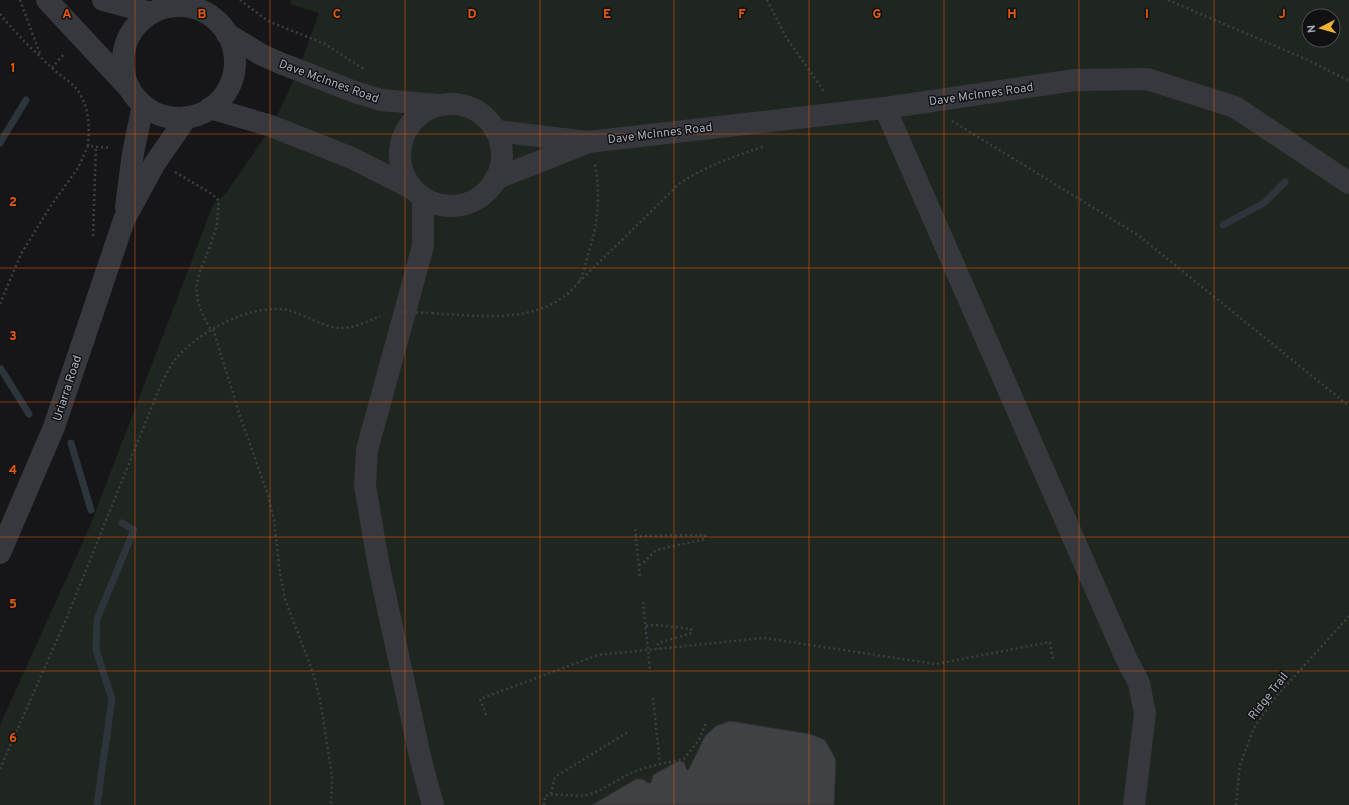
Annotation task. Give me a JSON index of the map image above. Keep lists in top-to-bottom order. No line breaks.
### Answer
{"streets":{"street":["Dave McInnes Road","Uriarra Road"],"path":["Ridge Trail"]},"crossings":[["Dave McInnes Road","Uriarra Road"]],"north":"left","grid":{"columns":["A","B","C","D","E","F","G","H","I","J"],"rows":["1","2","3","4","5","6"]}}
